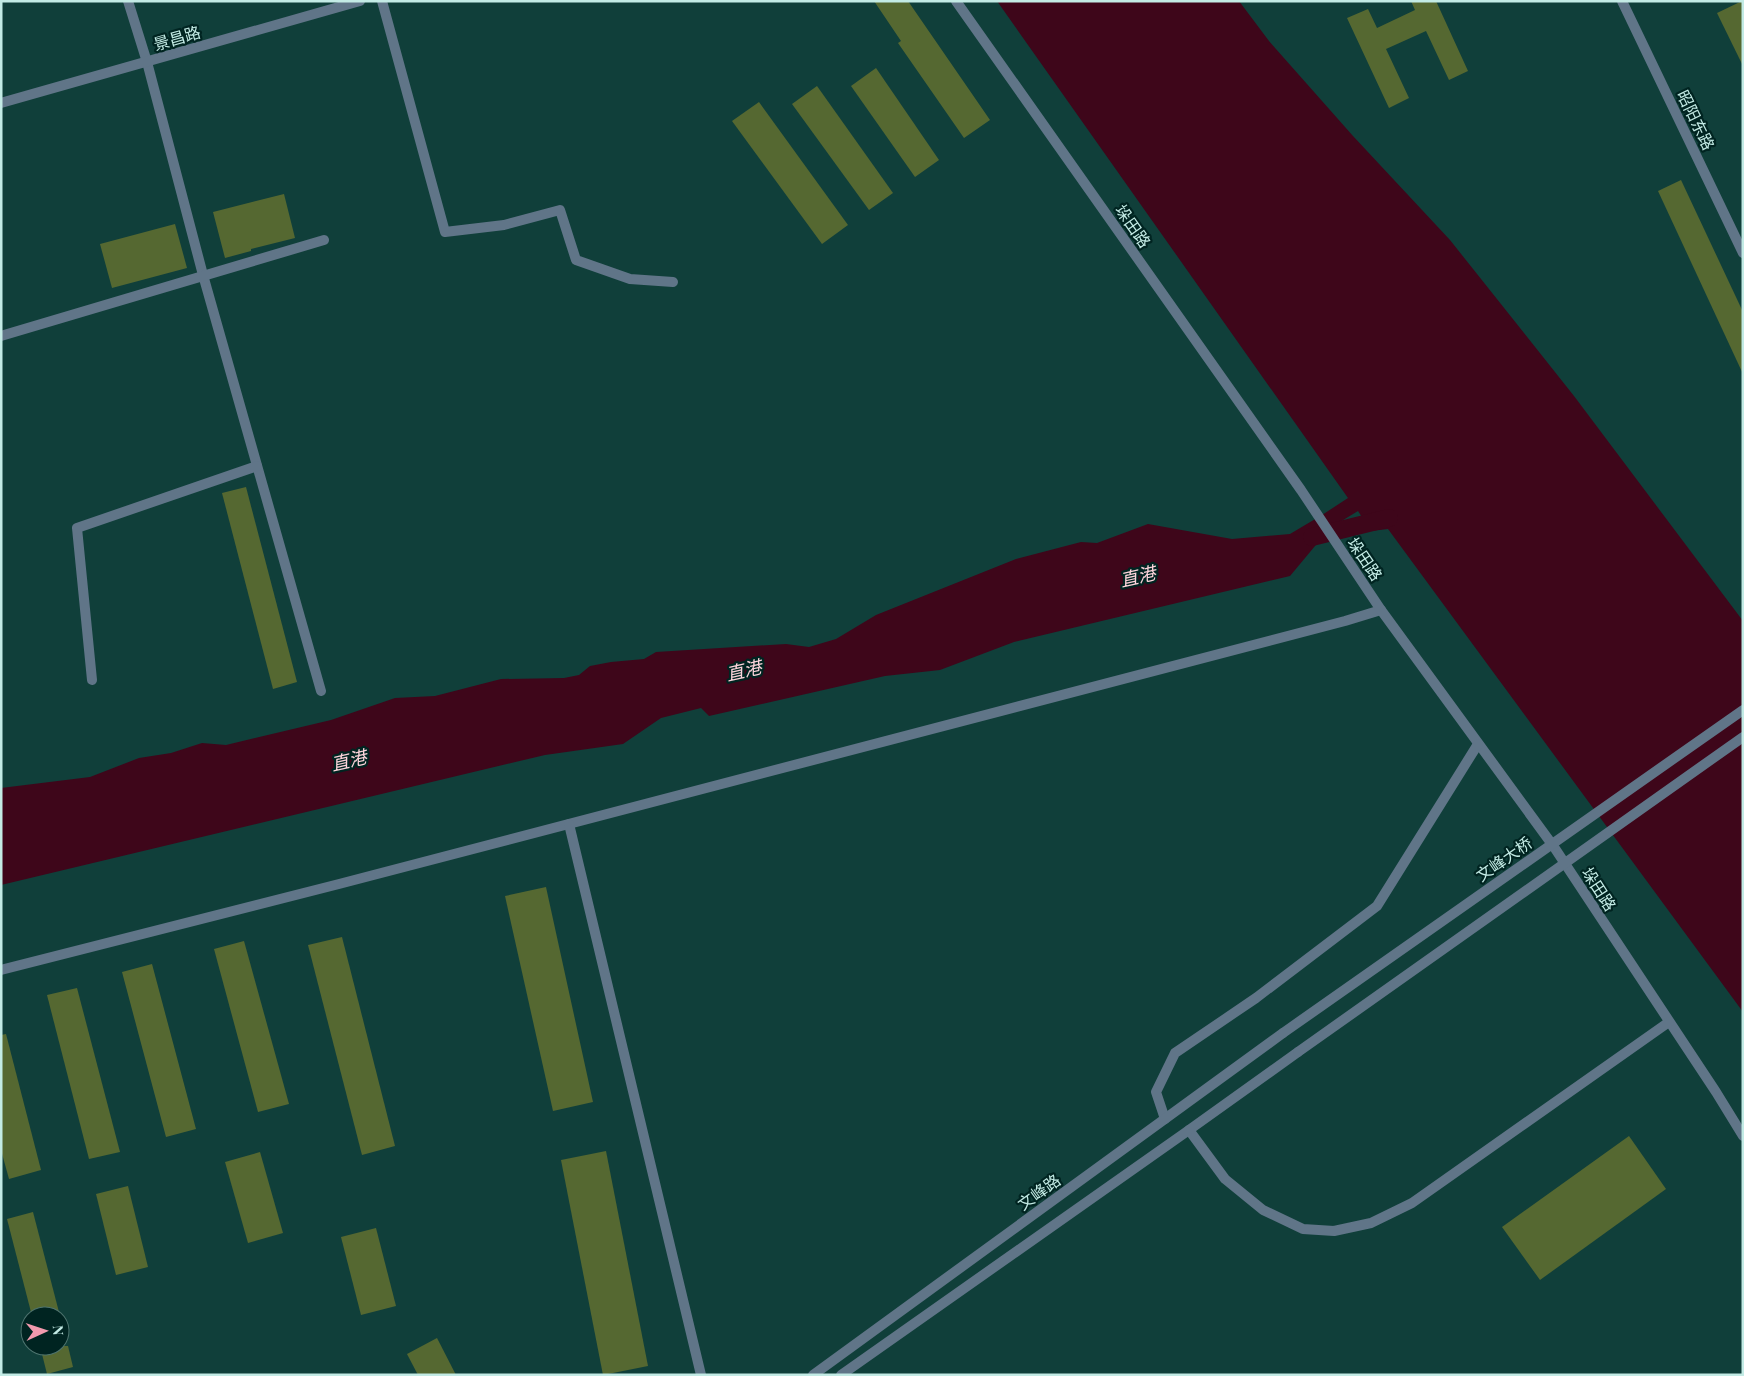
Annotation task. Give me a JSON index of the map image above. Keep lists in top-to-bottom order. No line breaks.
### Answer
{"streets":{"street":["景昌路","昭阳东路","垛田路","文峰大桥","文峰路"]},"crossings":[["文峰大桥","文峰路"]],"water":["直港"],"north":"right"}
